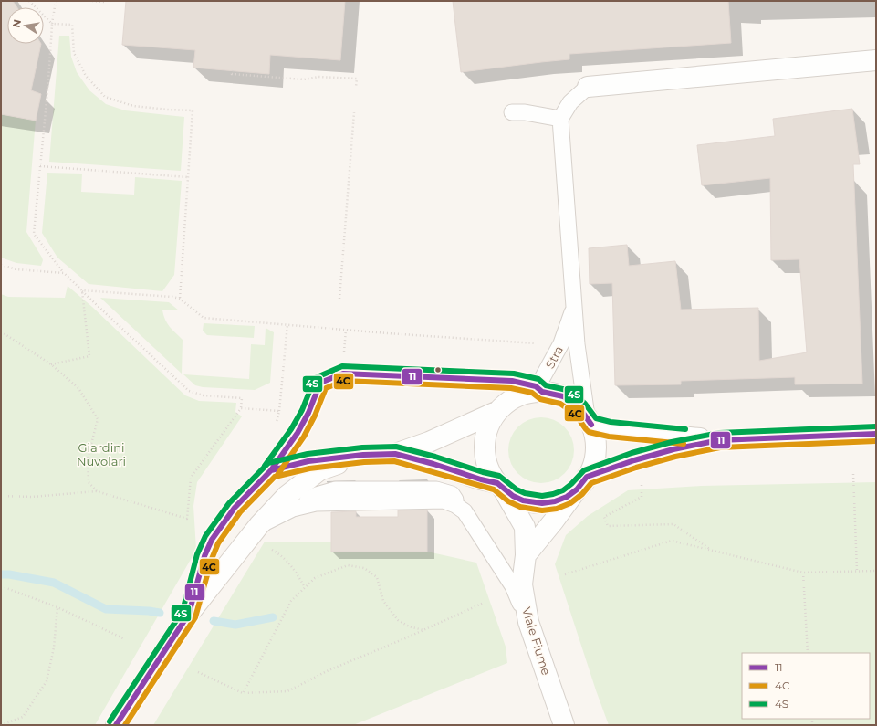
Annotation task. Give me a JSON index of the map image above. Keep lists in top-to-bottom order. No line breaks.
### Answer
{"streets":{"main road":["Viale Fiume"],"lane":["Stra"]},"crossings":[["Stra","Viale Fiume"]],"parks":["Giardini Nuvolari"],"lines":["transit line 4S","transit line 11","transit line 4C"],"legend":["11","4C","4S"],"north":"left"}
